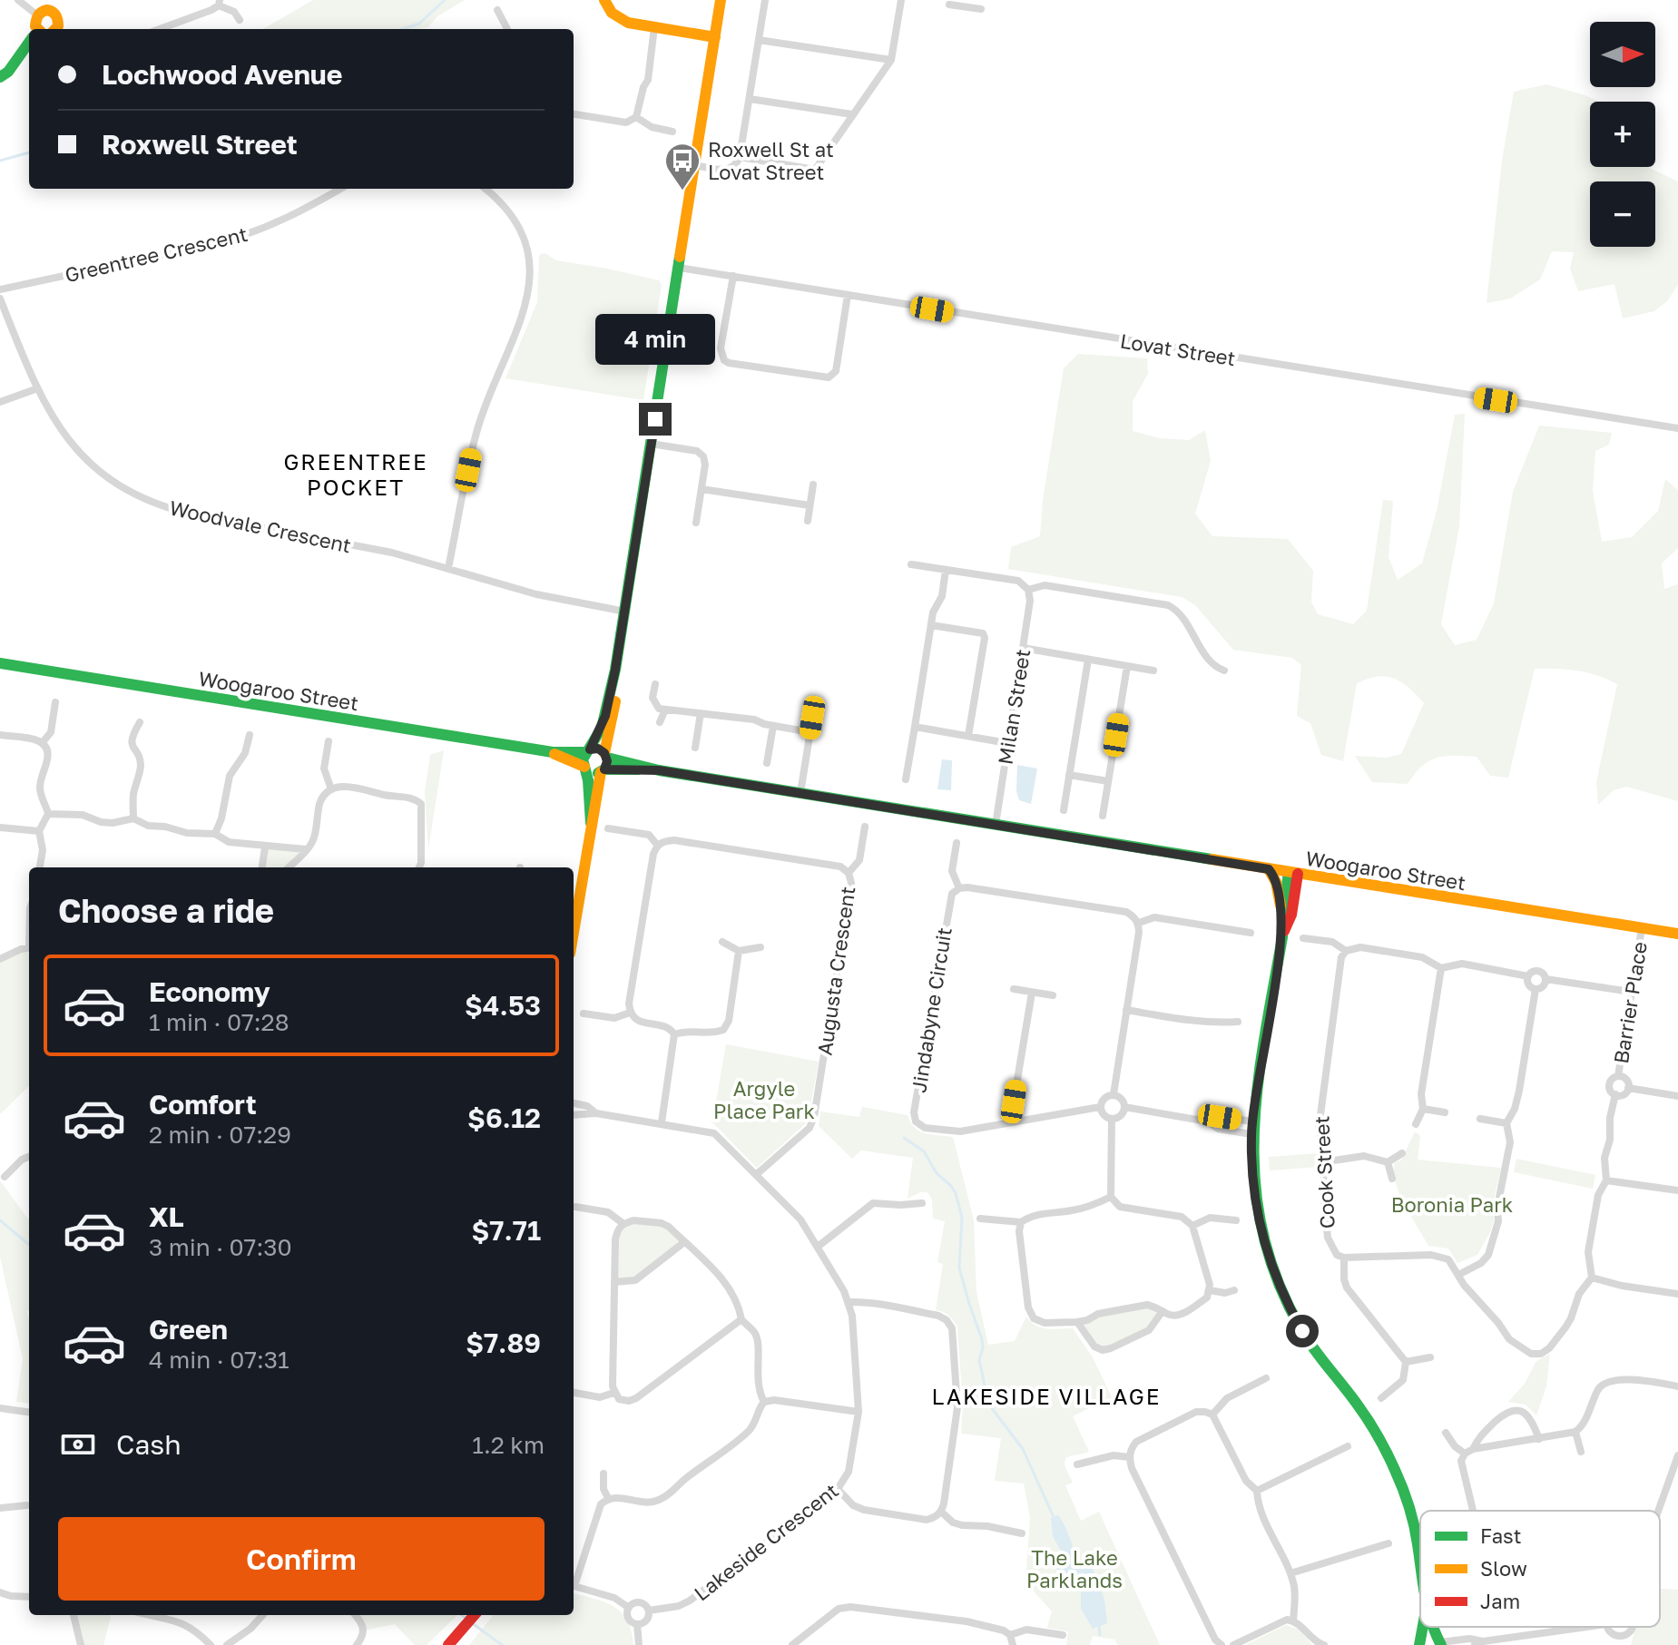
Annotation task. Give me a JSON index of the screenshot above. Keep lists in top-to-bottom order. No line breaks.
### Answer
{"streets":{"street":["Greentree Crescent","Lovat Street","Woodvale Crescent","Woogaroo Street","Milan Street","Augusta Crescent","Barrier Place","Jindabyne Circuit","Cook Street","Lakeside Crescent"]},"crossings":[["Woogaroo Street","Milan Street"],["Woogaroo Street","Barrier Place"],["Augusta Crescent","Lakeside Crescent"]],"districts":["GREENTREE POCKET","LAKESIDE VILLAGE"],"parks":["Argyle Place Park","Boronia Park","The Lake Parklands"],"places":{"bus stop":["Roxwell St at Lovat Street"]},"legend":["Fast","Slow","Jam"],"north":"right","page":{"map_buttons":["+","−"],"banner":["Lochwood Avenue","Roxwell Street"],"bubble":"4 min","heading":"Choose a ride","list":[{"name":"Economy","note":"1 min · 07:28","value":"$4.53"},{"name":"Comfort","note":"2 min · 07:29","value":"$6.12"},{"name":"XL","note":"3 min · 07:30","value":"$7.71"},{"name":"Green","note":"4 min · 07:31","value":"$7.89"}],"pay":["Cash","1.2 km"],"buttons":"Confirm"}}
